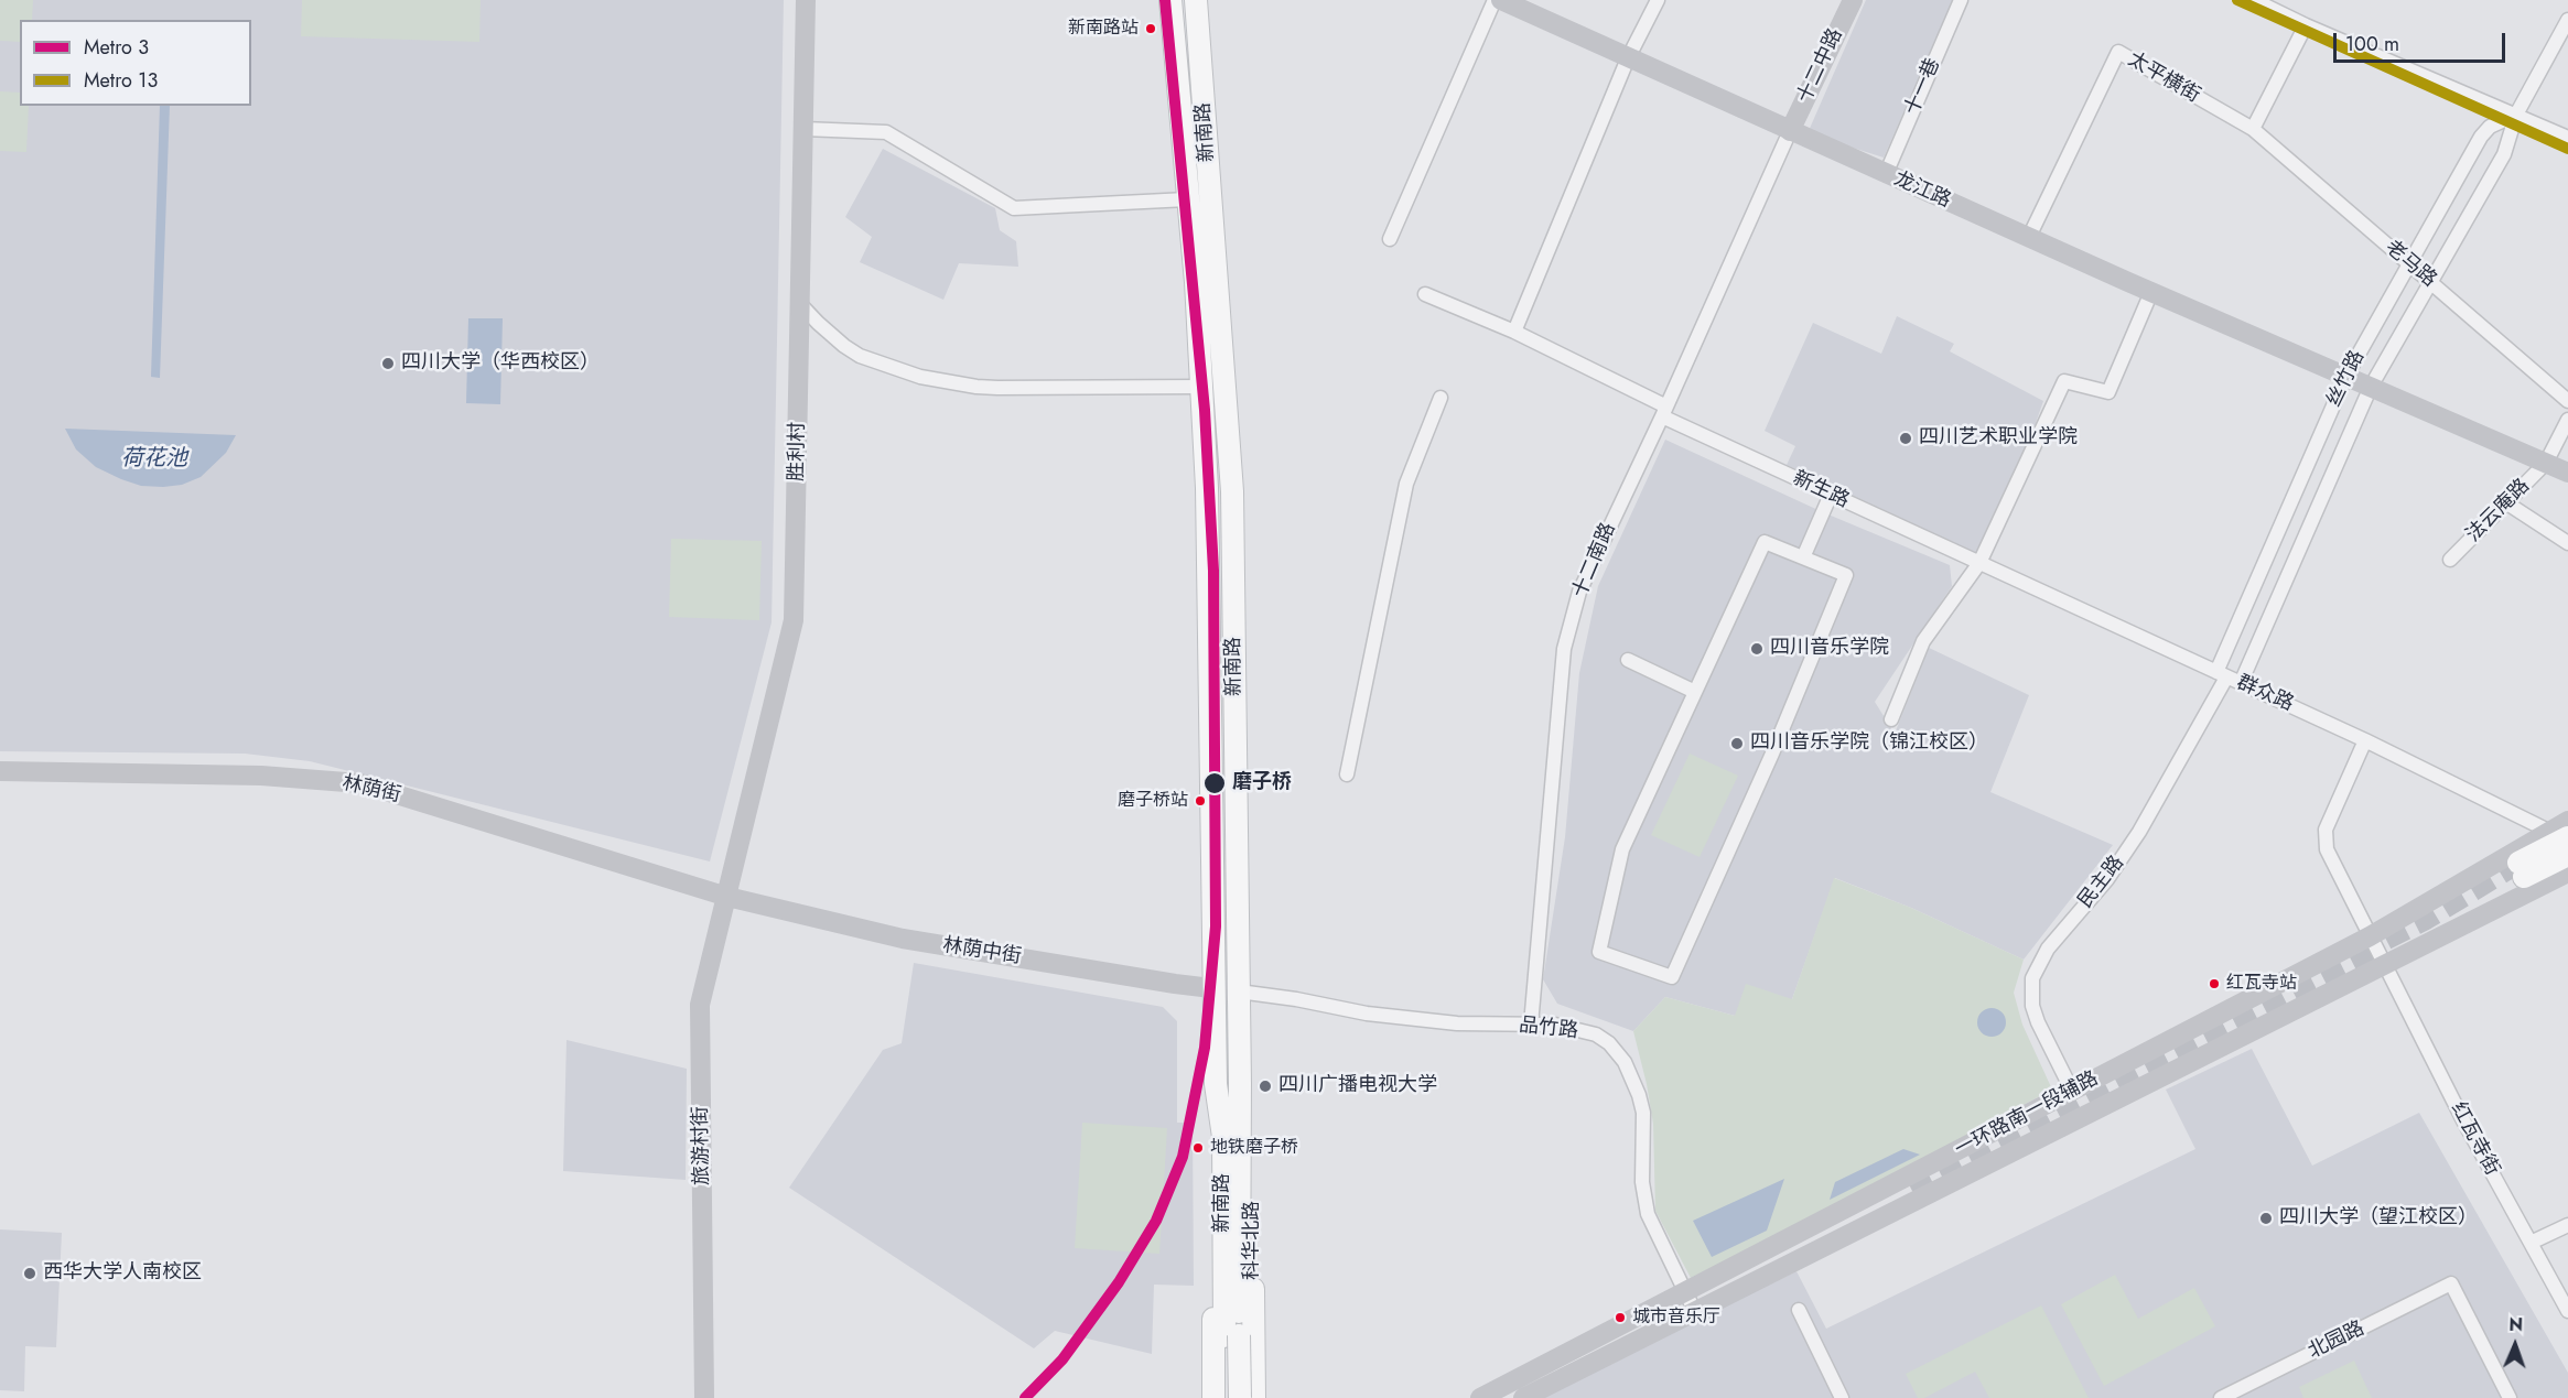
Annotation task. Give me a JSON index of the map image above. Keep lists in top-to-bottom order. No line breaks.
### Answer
{"streets":{"main road":["新南路","科华北路"],"street":["十二中路","太平横街","十一巷","龙江路","老马路","丝竹路","胜利村","新生路","法云庵路","十二南路","群众路","林荫街","民主路","林荫中街","品竹路","一环路南一段辅路","红瓦寺街","旅游村街","北园路"]},"crossings":[["十二中路","龙江路"],["十二中路","十二南路"],["太平横街","龙江路"],["太平横街","老马路"],["十一巷","龙江路"],["新南路","林荫中街"],["新南路","品竹路"],["新南路","科华北路"],["龙江路","丝竹路"],["龙江路","十二南路"],["老马路","丝竹路"],["丝竹路","群众路"],["丝竹路","民主路"],["胜利村","林荫街"],["胜利村","林荫中街"],["胜利村","旅游村街"],["新生路","十二南路"],["新生路","群众路"],["十二南路","品竹路"],["群众路","民主路"],["群众路","一环路南一段辅路"],["群众路","红瓦寺街"],["林荫街","林荫中街"],["林荫街","旅游村街"],["民主路","一环路南一段辅路"],["林荫中街","品竹路"],["林荫中街","旅游村街"],["品竹路","一环路南一段辅路"],["一环路南一段辅路","红瓦寺街"]],"water":["荷花池"],"places":["新南路站","四川大学（华西校区）","四川艺术职业学院","四川音乐学院","四川音乐学院（锦江校区）","磨子桥","磨子桥站","红瓦寺站","四川广播电视大学","地铁磨子桥","四川大学（望江校区）","西华大学人南校区","城市音乐厅"],"lines":["metro line 3","metro line 13"],"legend":["Metro 3","Metro 13"],"scale_bar":"100 m","north":"top"}
